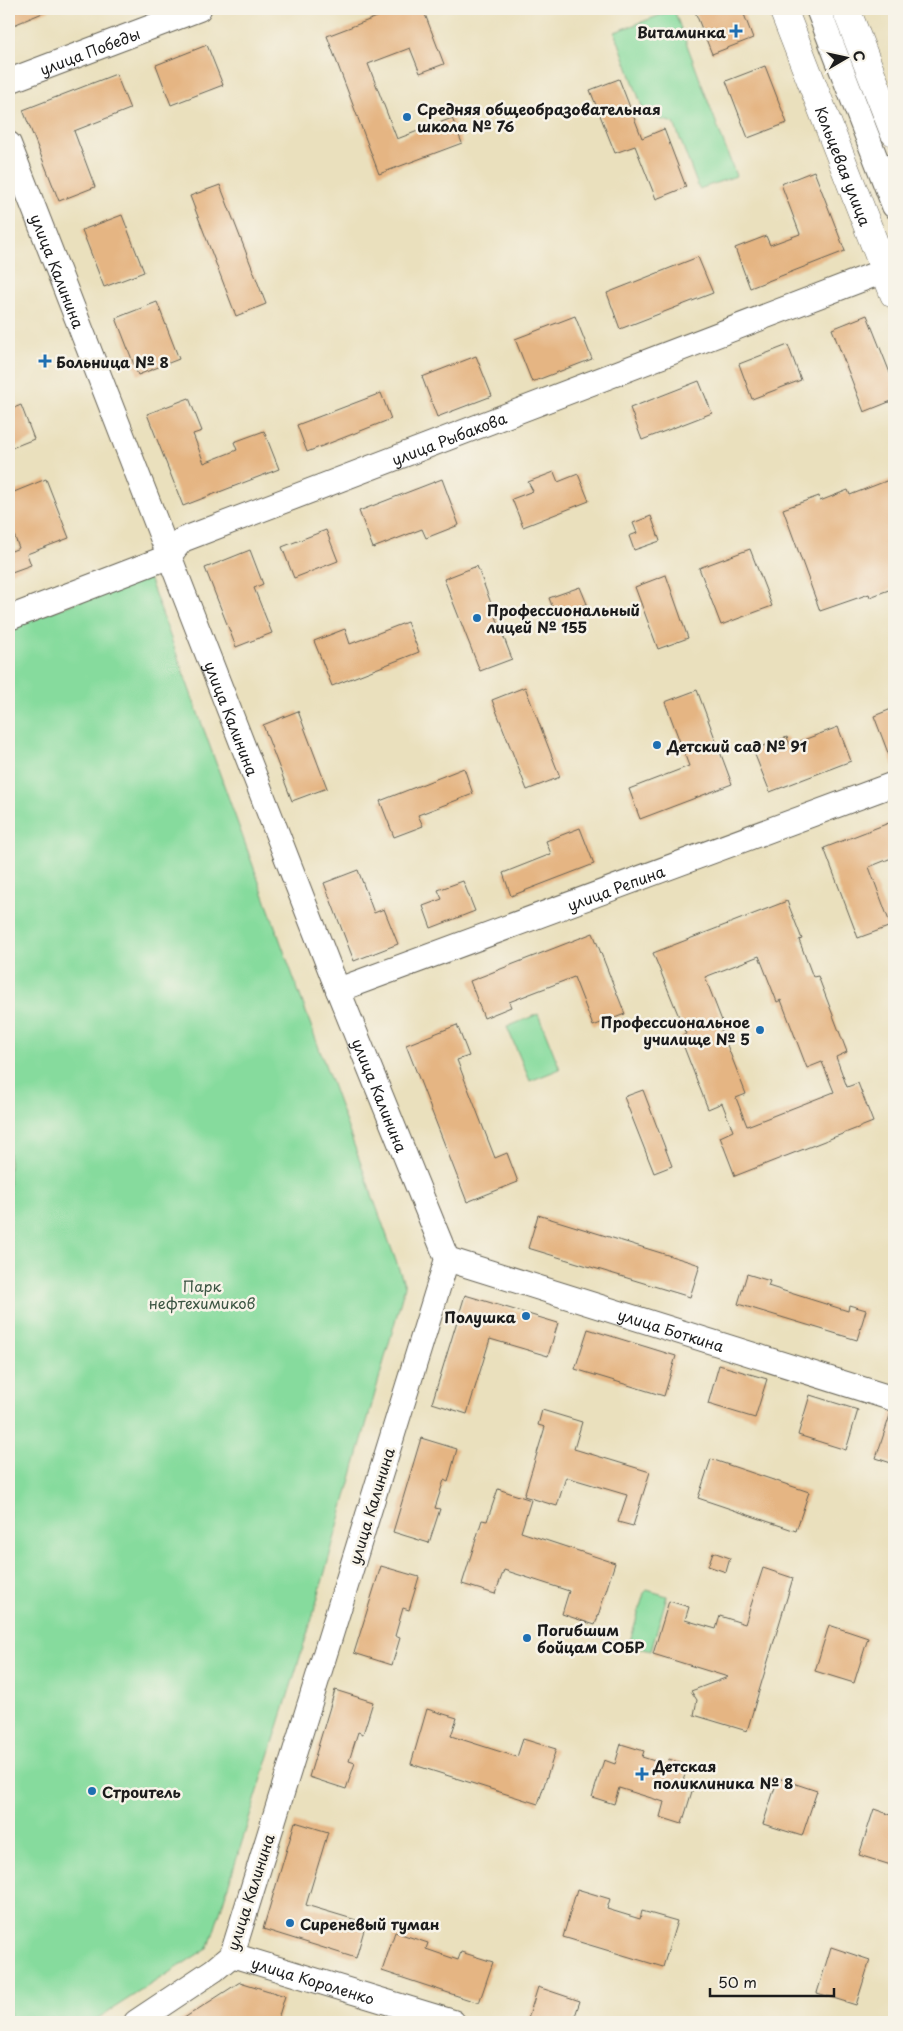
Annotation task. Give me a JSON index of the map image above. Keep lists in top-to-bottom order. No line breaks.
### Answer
{"streets":{"main road":["Кольцевая улица"],"street":["улица Победы","улица Калинина","улица Рыбакова","улица Репина","улица Боткина","улица Короленко"]},"crossings":[["Кольцевая улица","улица Рыбакова"],["улица Калинина","улица Рыбакова"],["улица Калинина","улица Репина"],["улица Калинина","улица Боткина"],["улица Калинина","улица Короленко"]],"parks":["Парк нефтехимиков"],"places":{"health":["Витаминка","Больница № 8","Детская поликлиника № 8"],"other":["Средняя общеобразовательная школа № 76","Профессиональный лицей № 155","Детский сад № 91","Профессиональное училище № 5","Полушка","Погибшим бойцам СОБР","Строитель","Сиреневый туман"]},"scale_bar":"50 m","north":"right"}
